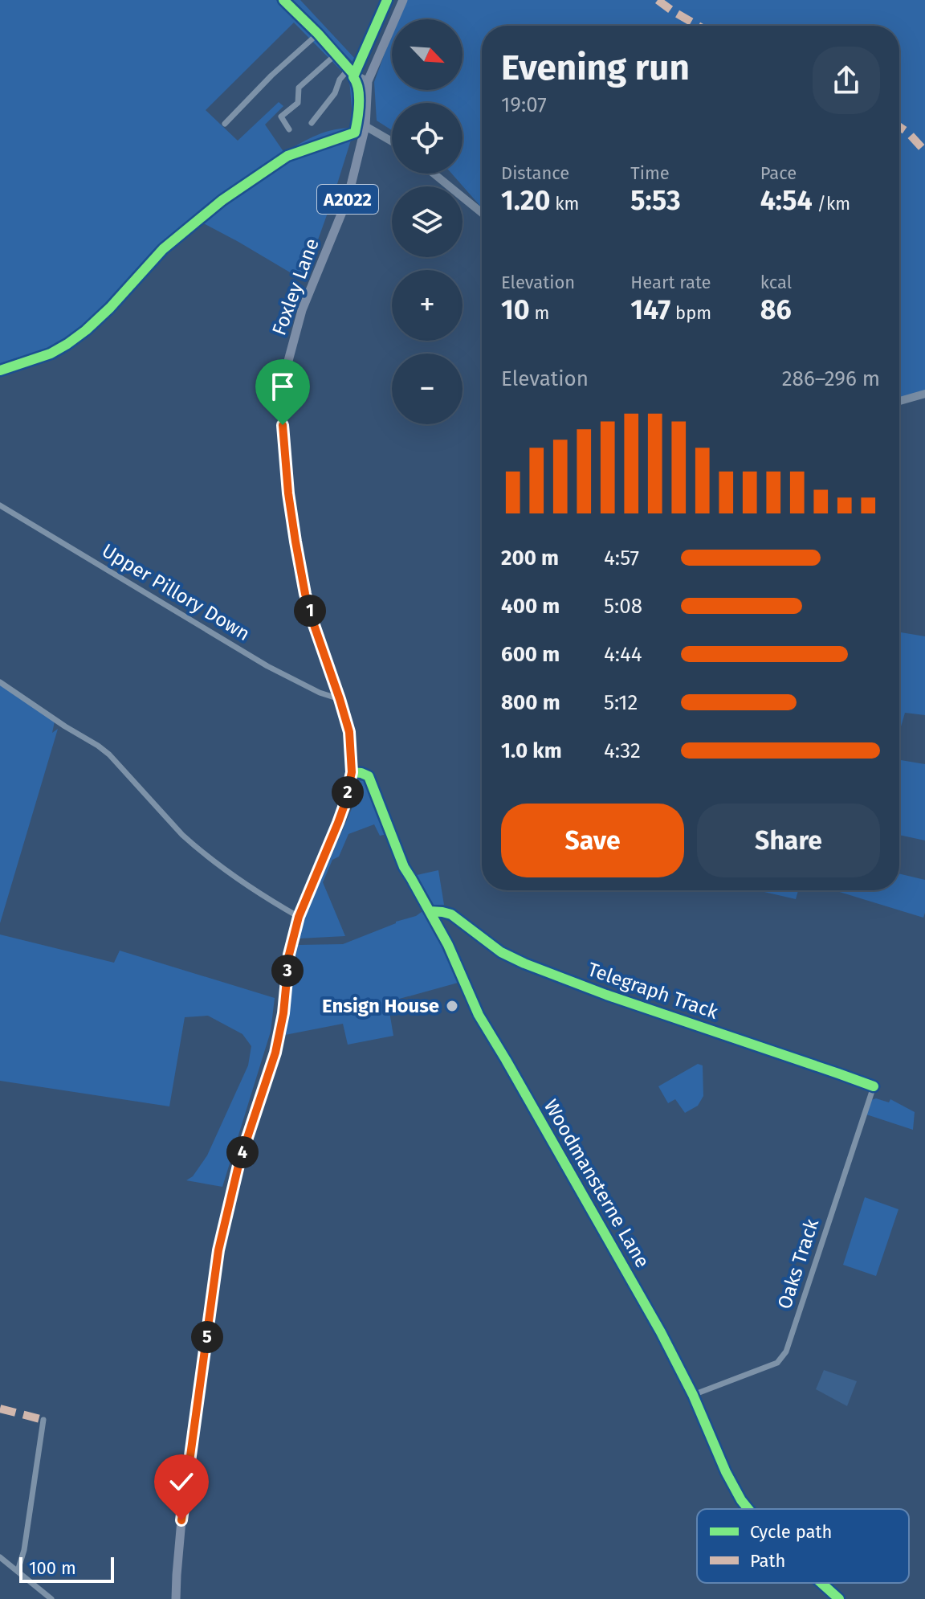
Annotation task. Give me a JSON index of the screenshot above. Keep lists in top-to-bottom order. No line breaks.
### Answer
{"streets":{"main road":["A2022","Foxley Lane"],"street":["Upper Pillory Down","Telegraph Track","Woodmansterne Lane","Oaks Track"]},"crossings":[["A2022","Foxley Lane"],["A2022","Woodmansterne Lane"],["Foxley Lane","Upper Pillory Down"],["Foxley Lane","Woodmansterne Lane"],["Telegraph Track","Woodmansterne Lane"],["Telegraph Track","Oaks Track"],["Woodmansterne Lane","Oaks Track"]],"places":["Ensign House"],"legend":["Cycle path","Path"],"scale_bar":"100 m","north":"bottom right","page":{"map_buttons":["+","−"],"heading":["Evening run","19:07"],"stats":[["Distance","1.20 km"],["Time","5:53"],["Pace","4:54 /km"],["Elevation","10 m"],["Heart rate","147 bpm"],["kcal","86"]],"chart":["Elevation","286–296 m"],"list":[{"name":"200 m","note":"4:57"},{"name":"400 m","note":"5:08"},{"name":"600 m","note":"4:44"},{"name":"800 m","note":"5:12"},{"name":"1.0 km","note":"4:32"}],"pins":["1","2","3","4","5"],"buttons":["Save","Share"],"scale":"100 m"}}
